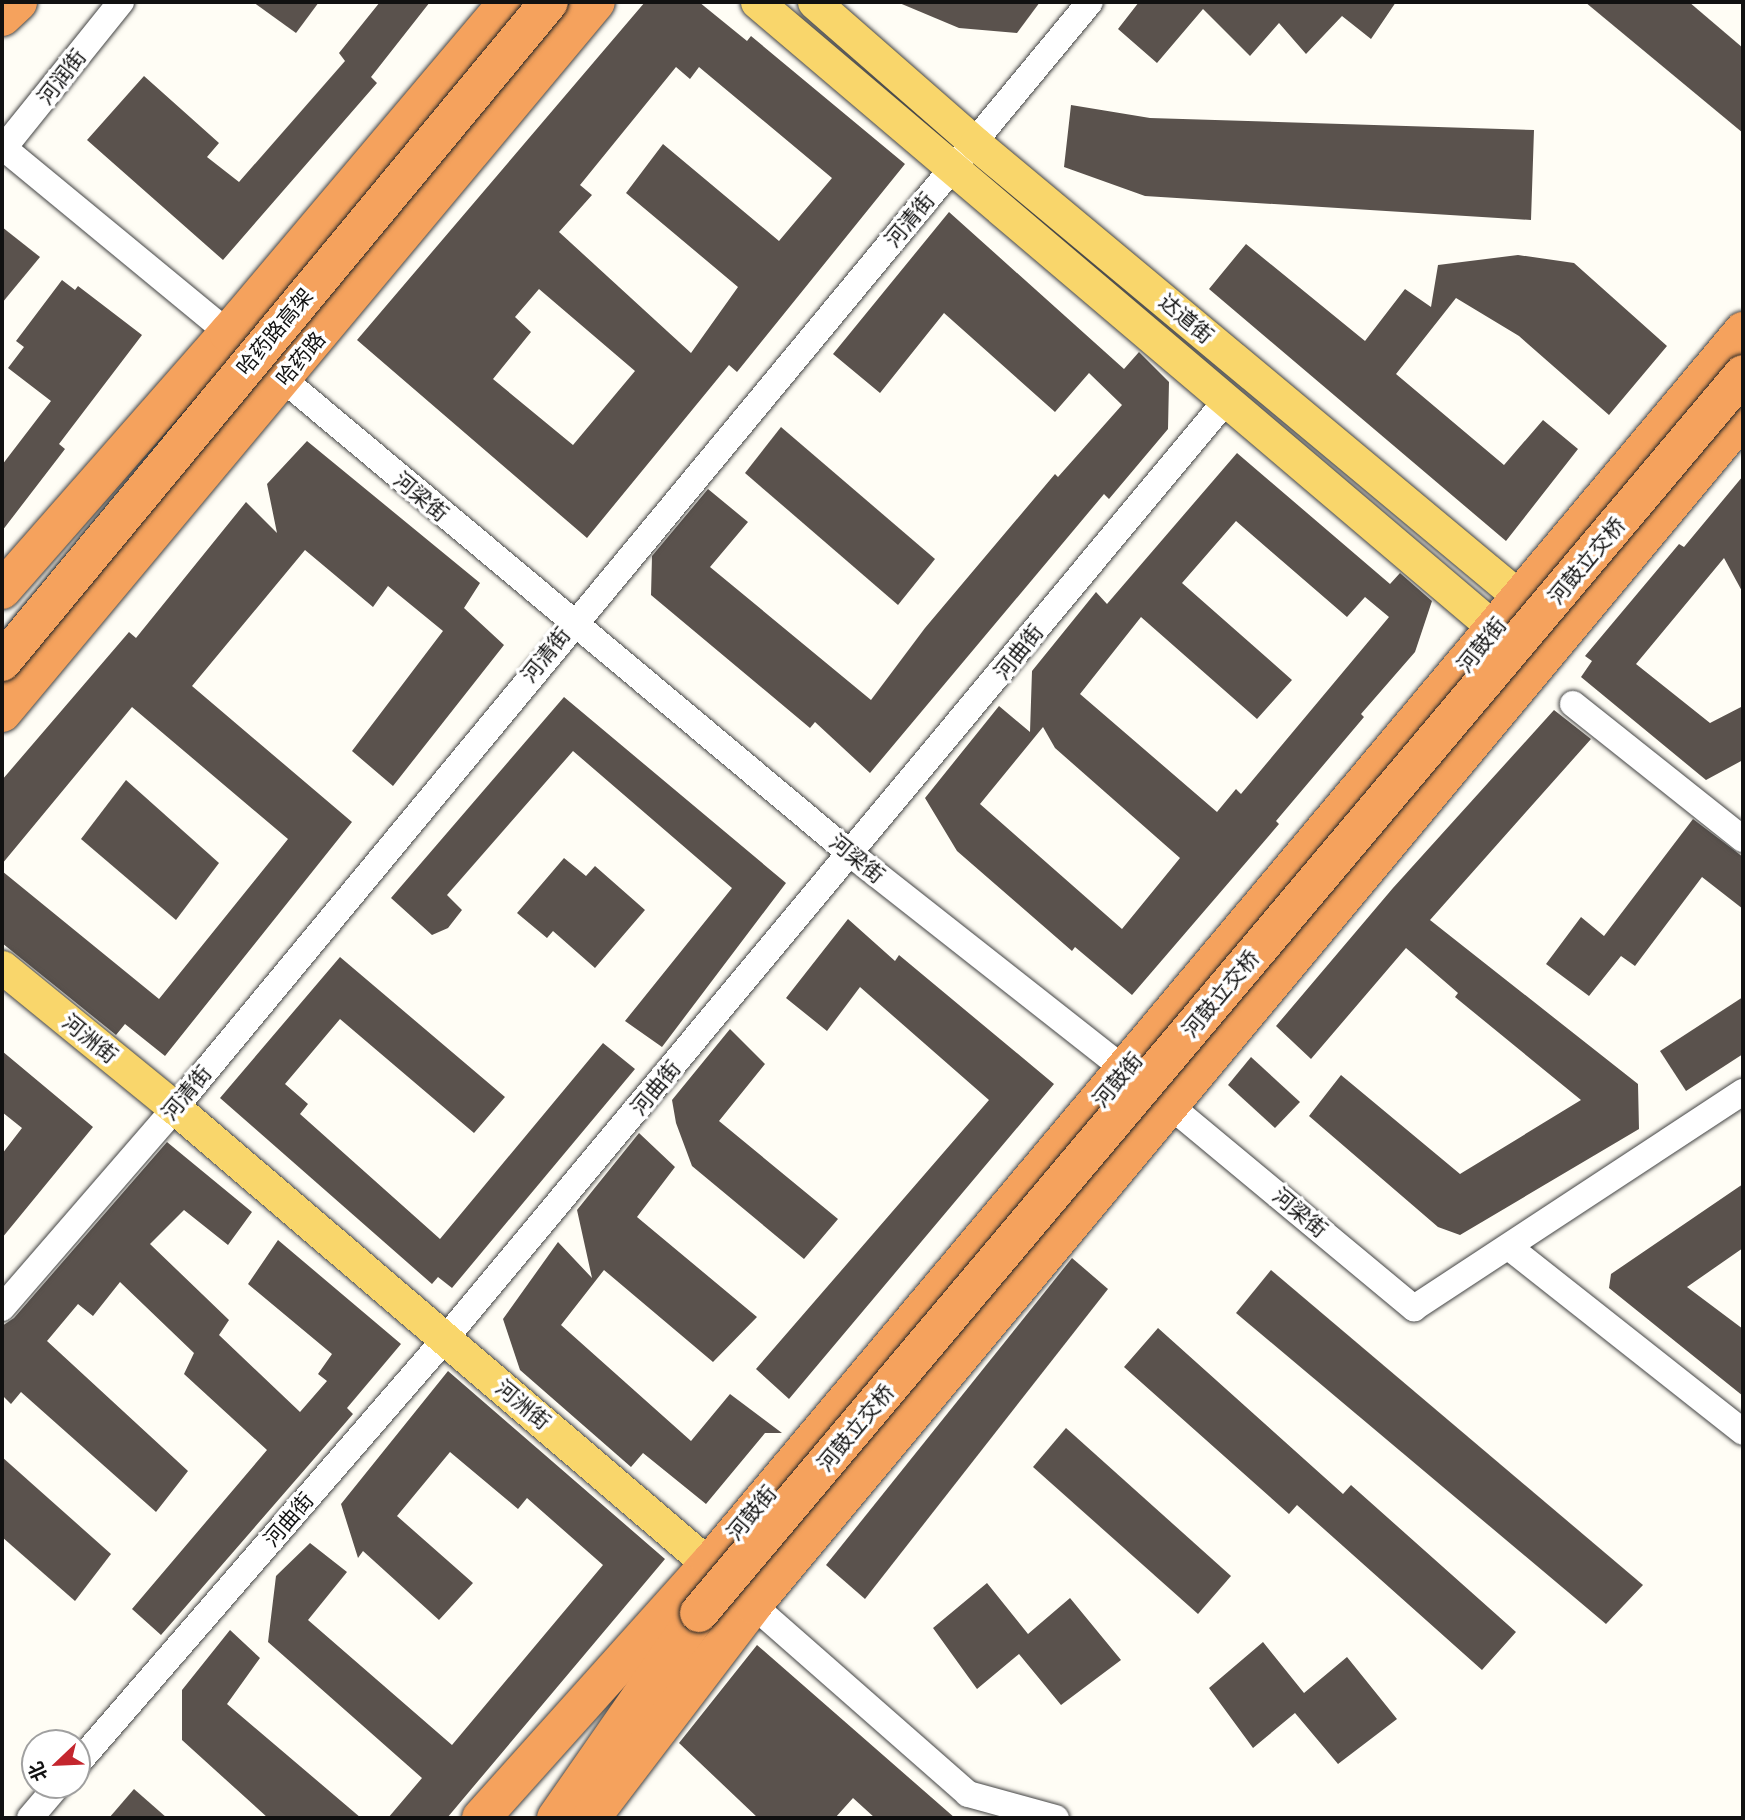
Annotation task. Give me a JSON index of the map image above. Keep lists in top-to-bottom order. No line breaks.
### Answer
{"streets":{"highway":["哈药路高架","哈药路","河鼓立交桥","河鼓街"],"main road":["达道街","河洲街"],"street":["河润街","河清街","河梁街","河曲街"]},"crossings":[["河润街","河梁街"],["河清街","达道街"],["河清街","河梁街"],["河清街","河洲街"],["达道街","河鼓街"],["哈药路","河梁街"],["河梁街","河鼓街"],["河梁街","河曲街"],["河鼓街","河洲街"],["河曲街","河洲街"]],"north":"bottom left"}
